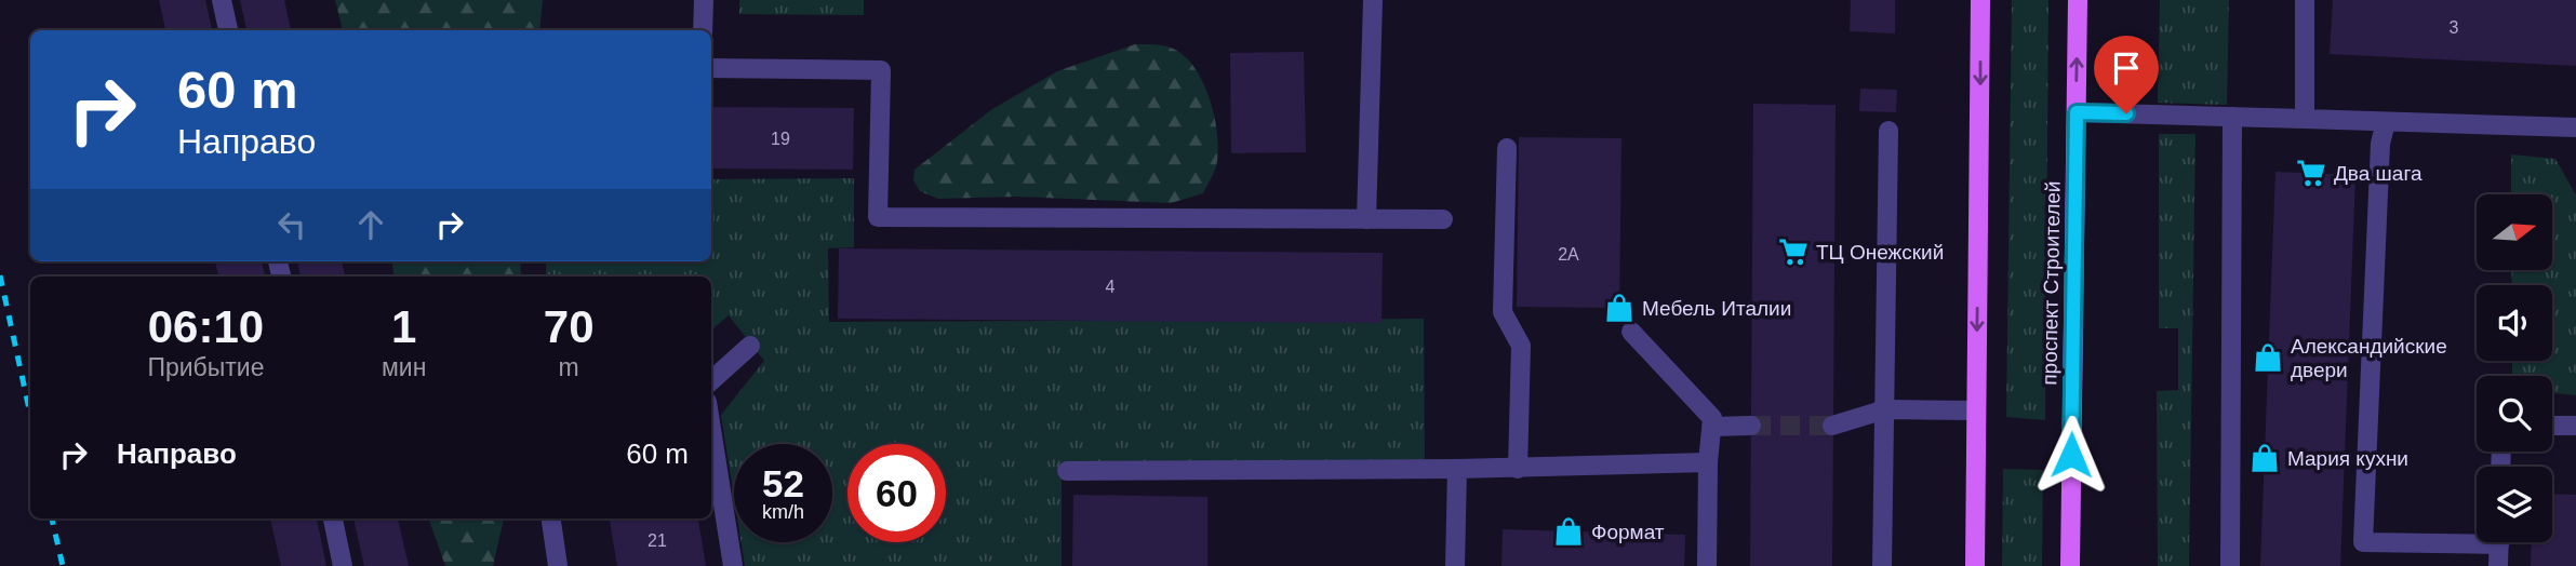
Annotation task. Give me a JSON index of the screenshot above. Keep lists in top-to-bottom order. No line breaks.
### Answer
{"streets":{"main road":["проспект Строителей"]},"places":{"supermarket":["Два шага","ТЦ Онежский"],"shop":["Мебель Италии","Александийские двери","Мария кухни","Формат"]},"house_numbers":["3","19","2А","4","21"],"north":"right","page":{"turn":["60 m","Направо"],"eta":["06:10","Прибытие","1","мин","70","m"],"list":[{"name":"Направо","value":"60 m"}],"speed":"52 km/h","limit":"60"}}
